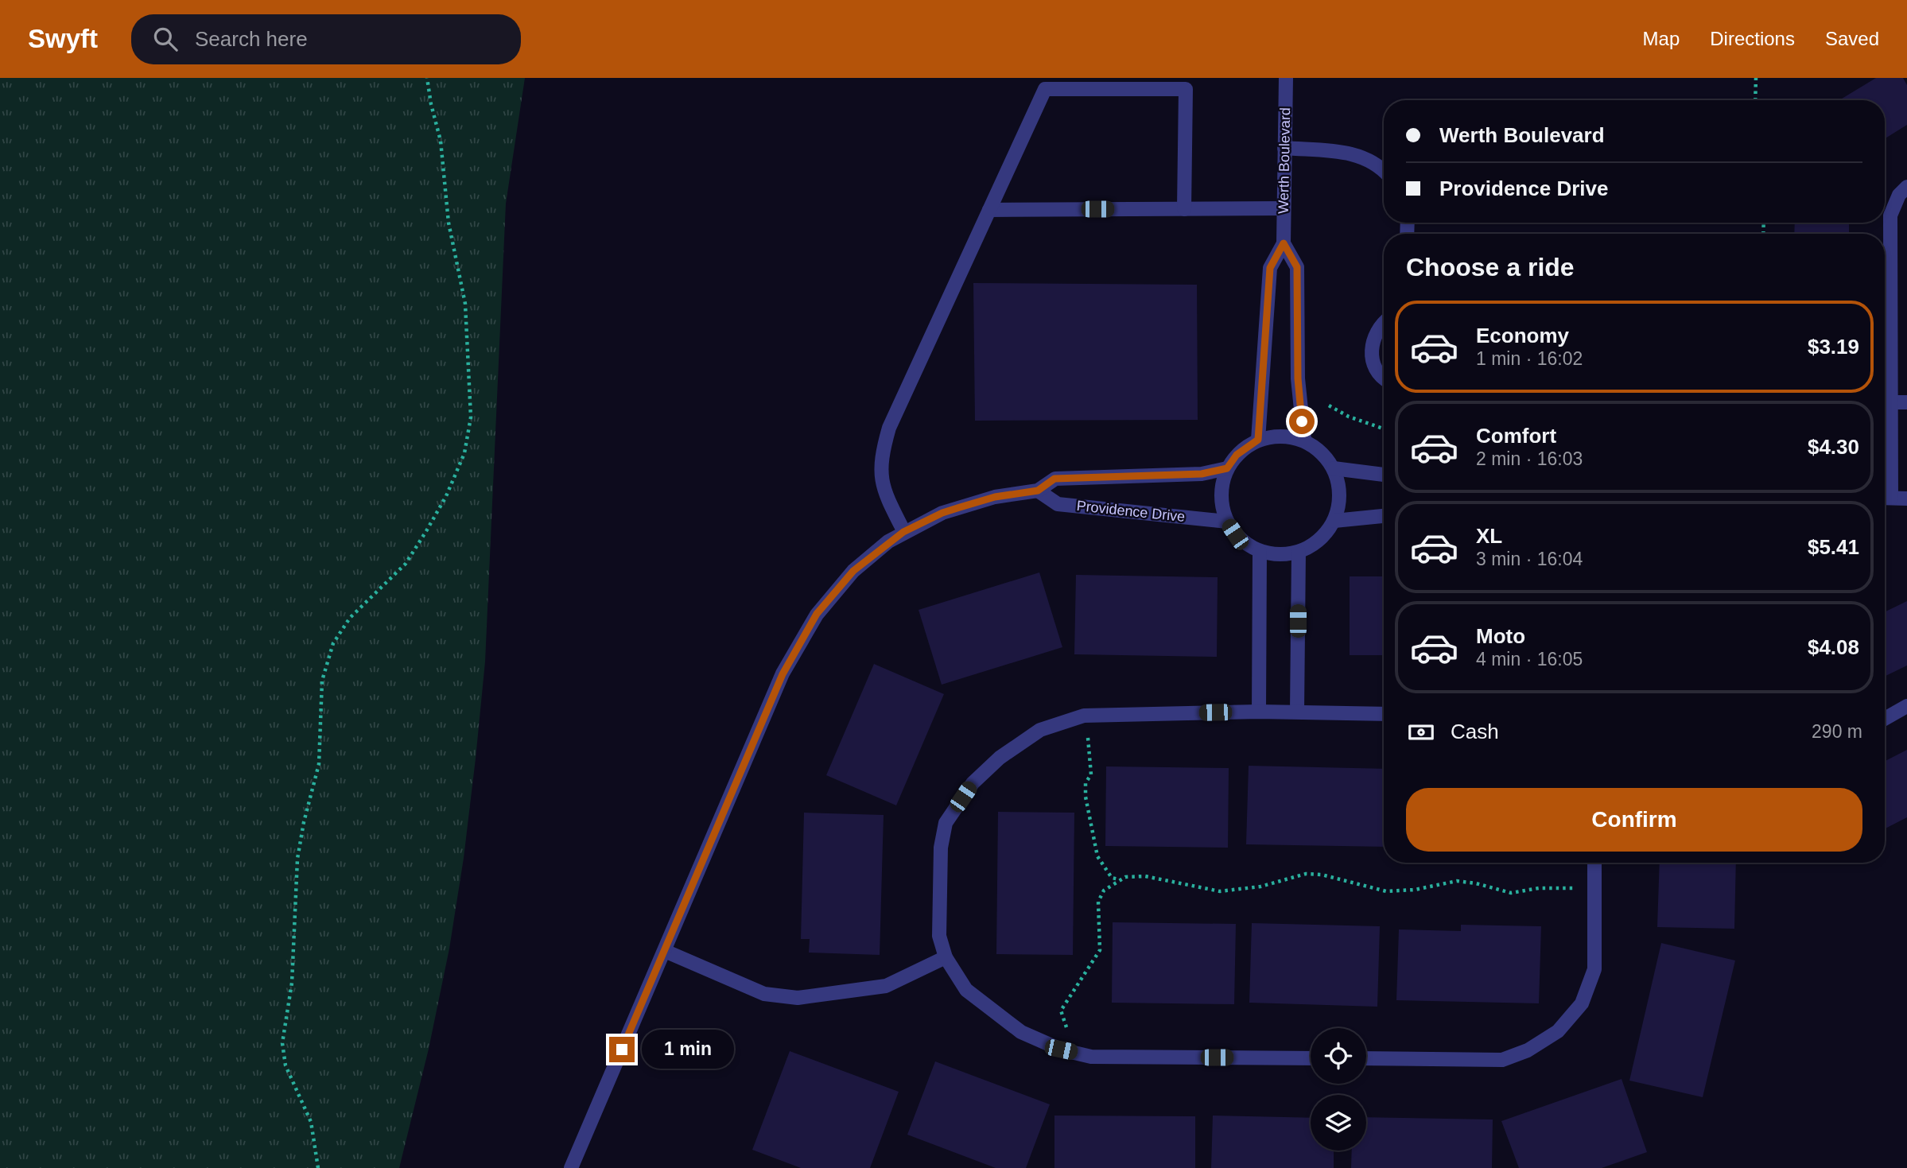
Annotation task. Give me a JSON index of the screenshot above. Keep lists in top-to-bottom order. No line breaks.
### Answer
{"streets":{"street":["Werth Boulevard","Providence Drive"]},"crossings":[["Werth Boulevard","Providence Drive"]],"page":{"header":"Swyft","search":"Search here","nav":["Map","Directions","Saved"],"banner":["Werth Boulevard","Providence Drive"],"heading":"Choose a ride","list":[{"name":"Economy","note":"1 min · 16:02","value":"$3.19"},{"name":"Comfort","note":"2 min · 16:03","value":"$4.30"},{"name":"XL","note":"3 min · 16:04","value":"$5.41"},{"name":"Moto","note":"4 min · 16:05","value":"$4.08"}],"pay":["Cash","290 m"],"buttons":"Confirm","bubble":"1 min"}}
